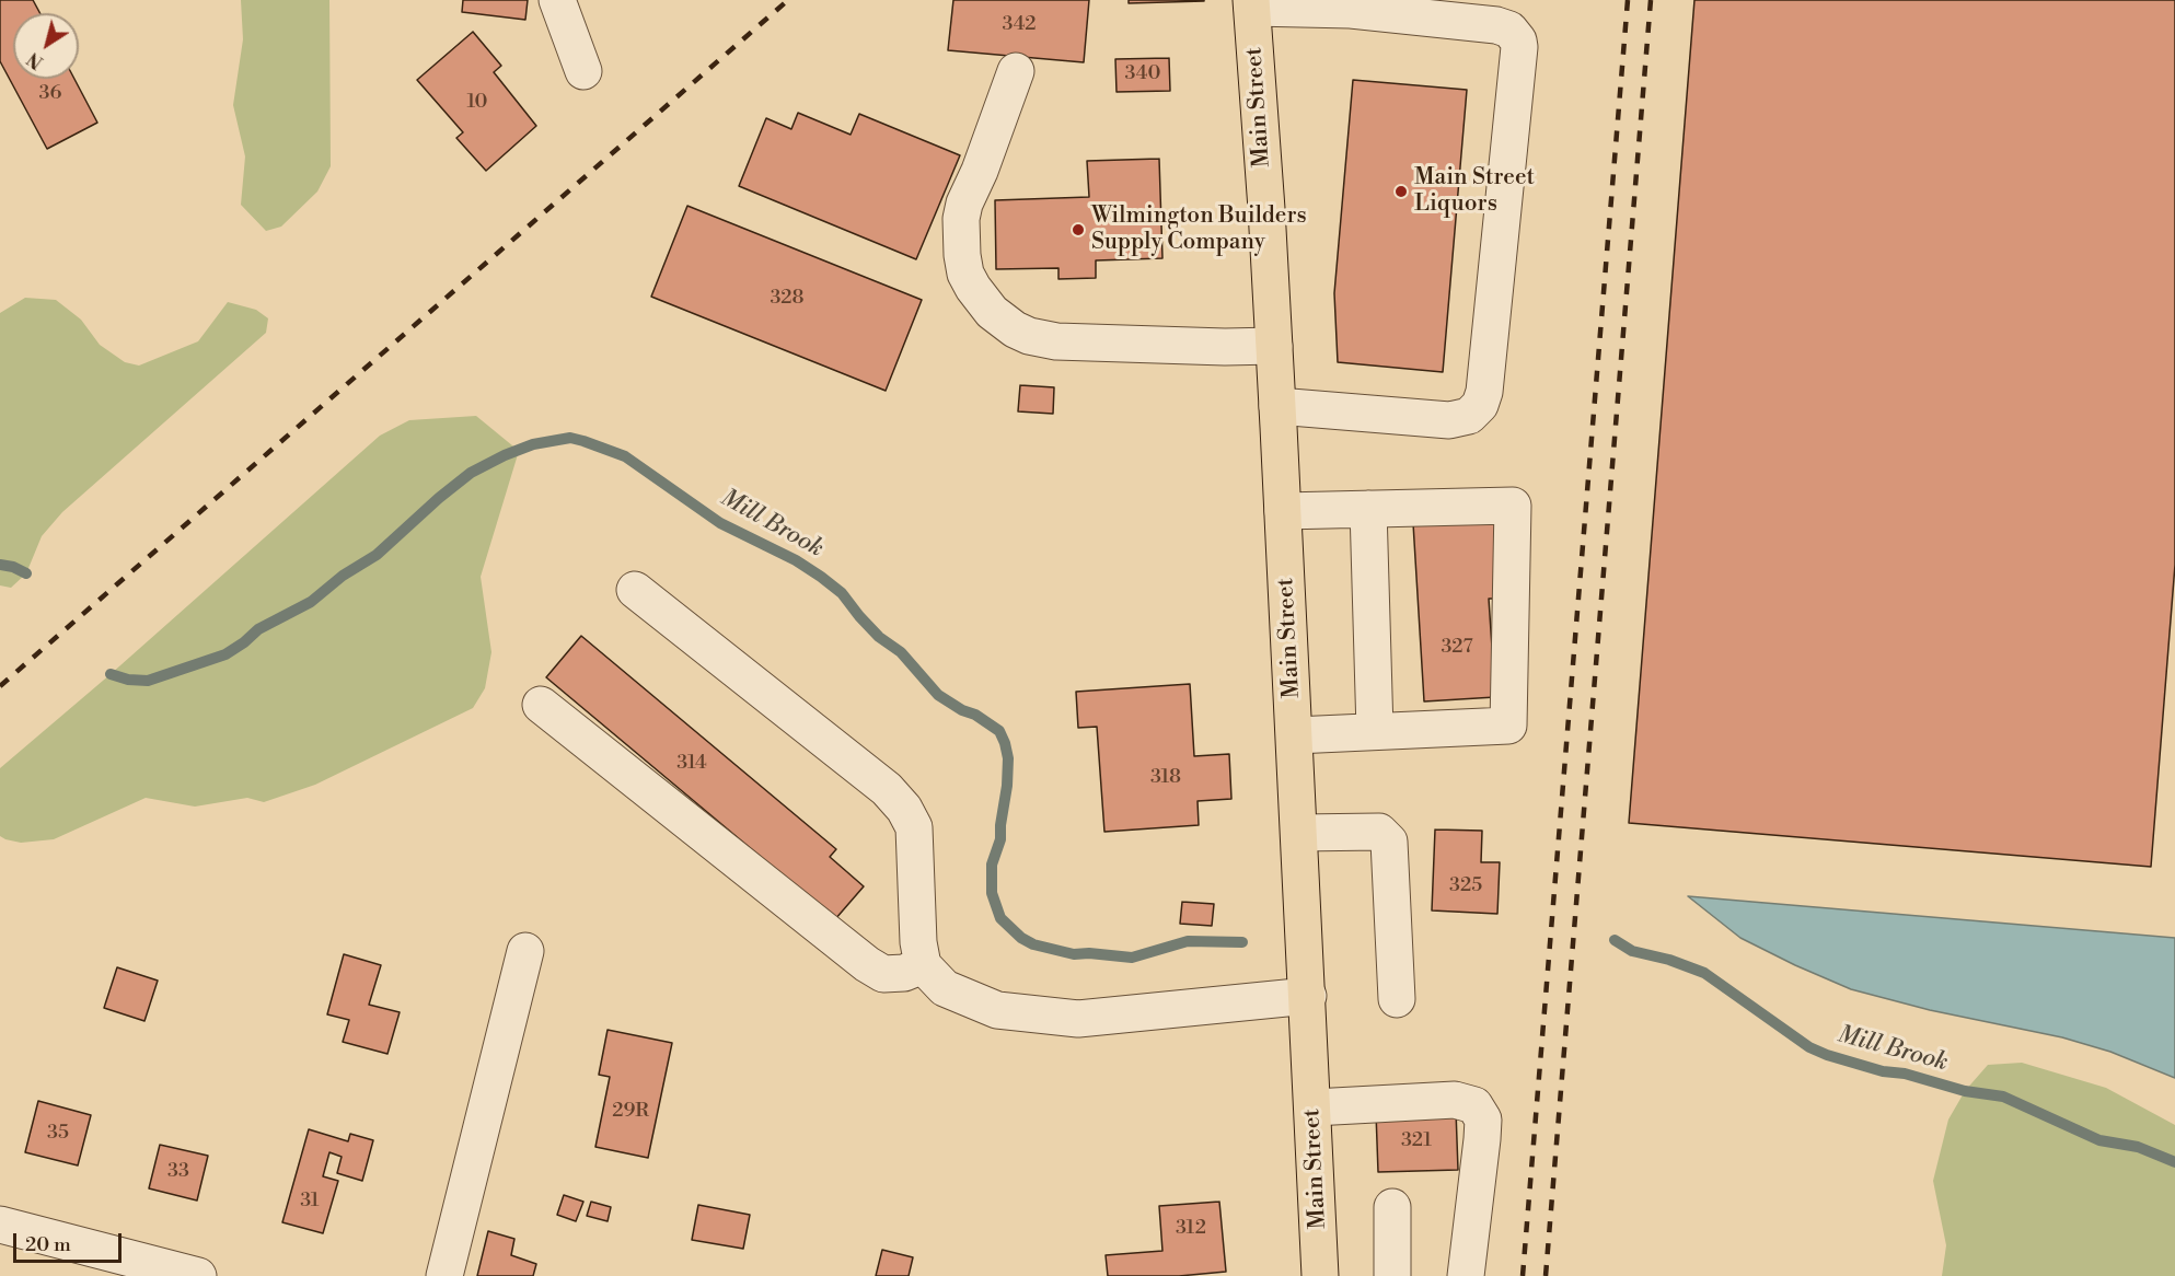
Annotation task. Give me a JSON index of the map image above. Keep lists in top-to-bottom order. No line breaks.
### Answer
{"streets":{"main road":["Main Street"]},"water":["Mill Brook"],"places":["Main Street Liquors","Wilmington Builders Supply Company"],"house_numbers":["342","340","36","10","328","327","314","318","325","29R","35","321","33","31","312"],"scale_bar":"20 m","north":"bottom left"}
